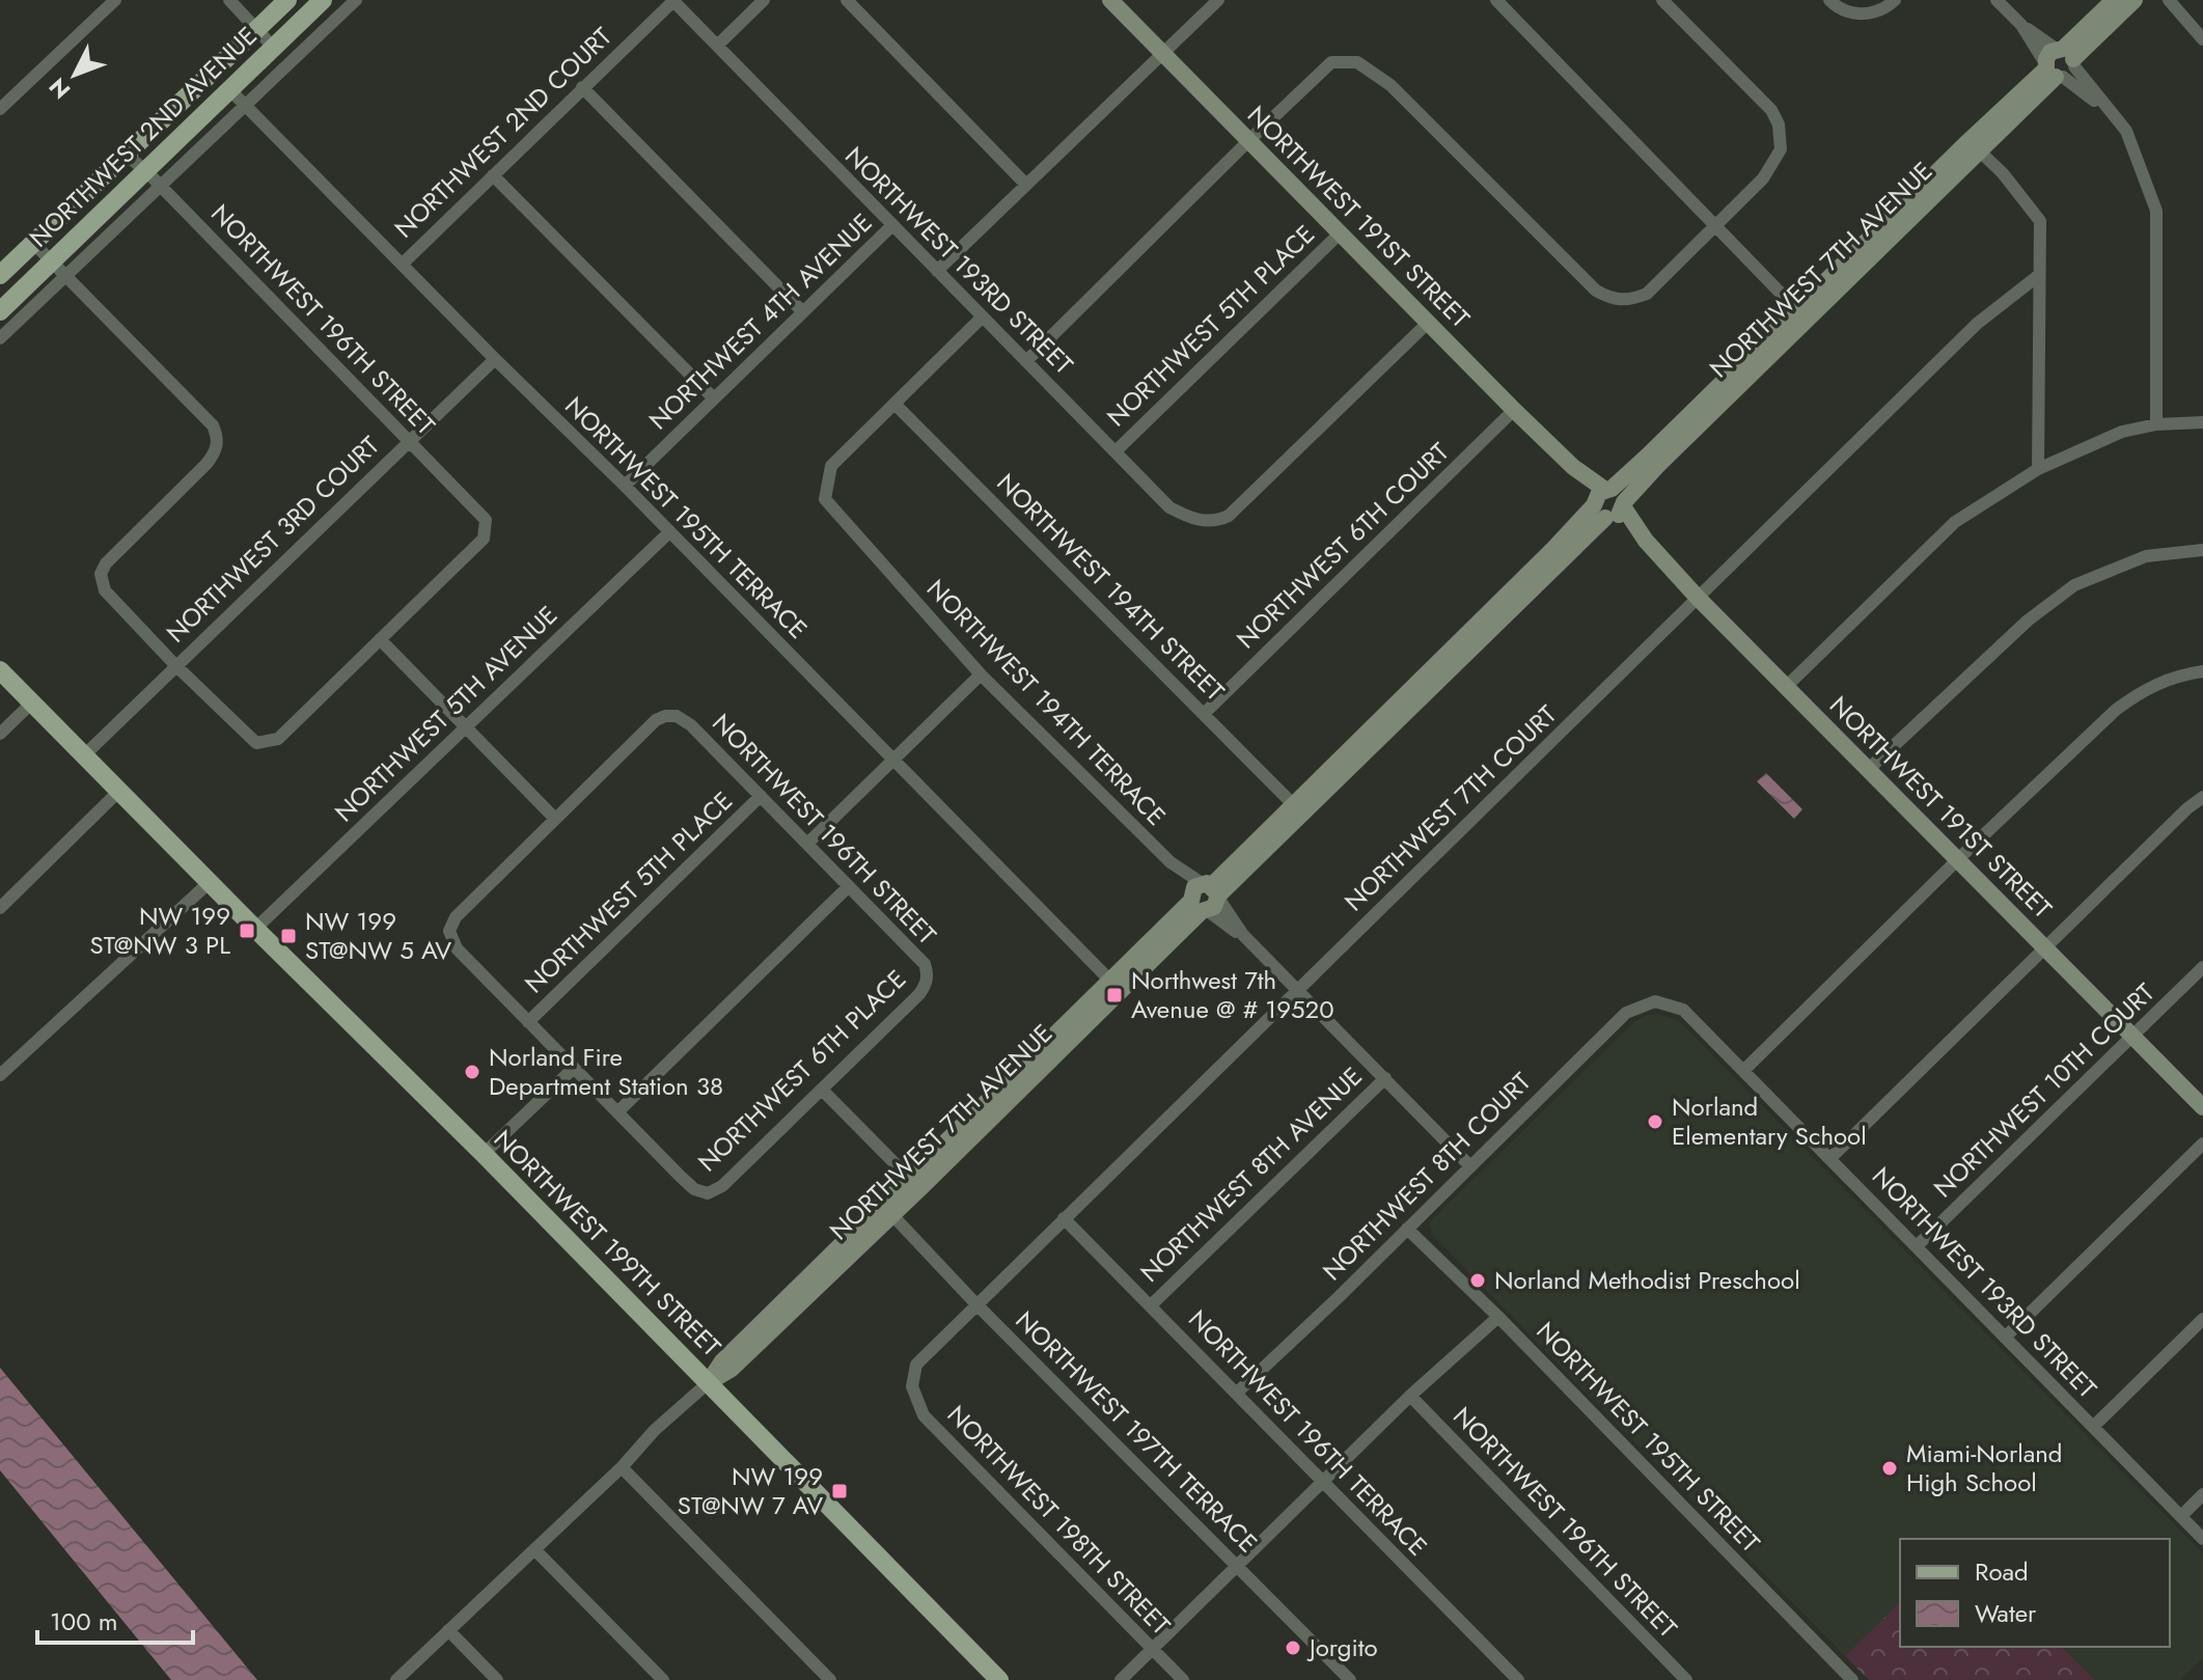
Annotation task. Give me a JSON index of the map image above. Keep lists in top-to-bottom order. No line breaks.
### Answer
{"streets":{"main road":["NORTHWEST 2ND AVENUE","NORTHWEST 199TH STREET"],"street":["NORTHWEST 2ND COURT","NORTHWEST 191ST STREET","NORTHWEST 193RD STREET","NORTHWEST 7TH AVENUE","NORTHWEST 196TH STREET","NORTHWEST 4TH AVENUE","NORTHWEST 5TH PLACE","NORTHWEST 195TH TERRACE","NORTHWEST 3RD COURT","NORTHWEST 6TH COURT","NORTHWEST 194TH STREET","NORTHWEST 194TH TERRACE","NORTHWEST 5TH AVENUE","NORTHWEST 7TH COURT","NORTHWEST 6TH PLACE","NORTHWEST 10TH COURT","NORTHWEST 8TH AVENUE","NORTHWEST 8TH COURT","NORTHWEST 197TH TERRACE","NORTHWEST 196TH TERRACE","NORTHWEST 195TH STREET","NORTHWEST 198TH STREET"]},"crossings":[["NORTHWEST 2ND COURT","NORTHWEST 193RD STREET"],["NORTHWEST 2ND COURT","NORTHWEST 195TH TERRACE"],["NORTHWEST 2ND AVENUE","NORTHWEST 196TH STREET"],["NORTHWEST 2ND AVENUE","NORTHWEST 195TH TERRACE"],["NORTHWEST 191ST STREET","NORTHWEST 193RD STREET"],["NORTHWEST 191ST STREET","NORTHWEST 7TH AVENUE"],["NORTHWEST 191ST STREET","NORTHWEST 5TH PLACE"],["NORTHWEST 191ST STREET","NORTHWEST 6TH COURT"],["NORTHWEST 191ST STREET","NORTHWEST 7TH COURT"],["NORTHWEST 191ST STREET","NORTHWEST 10TH COURT"],["NORTHWEST 193RD STREET","NORTHWEST 4TH AVENUE"],["NORTHWEST 193RD STREET","NORTHWEST 5TH PLACE"],["NORTHWEST 193RD STREET","NORTHWEST 10TH COURT"],["NORTHWEST 193RD STREET","NORTHWEST 8TH COURT"],["NORTHWEST 7TH AVENUE","NORTHWEST 195TH TERRACE"],["NORTHWEST 7TH AVENUE","NORTHWEST 194TH STREET"],["NORTHWEST 7TH AVENUE","NORTHWEST 194TH TERRACE"],["NORTHWEST 7TH AVENUE","NORTHWEST 199TH STREET"],["NORTHWEST 7TH AVENUE","NORTHWEST 197TH TERRACE"],["NORTHWEST 196TH STREET","NORTHWEST 5TH PLACE"],["NORTHWEST 196TH STREET","NORTHWEST 3RD COURT"],["NORTHWEST 196TH STREET","NORTHWEST 6TH PLACE"],["NORTHWEST 4TH AVENUE","NORTHWEST 195TH TERRACE"],["NORTHWEST 195TH TERRACE","NORTHWEST 3RD COURT"],["NORTHWEST 195TH TERRACE","NORTHWEST 5TH AVENUE"],["NORTHWEST 3RD COURT","NORTHWEST 199TH STREET"],["NORTHWEST 6TH COURT","NORTHWEST 194TH STREET"],["NORTHWEST 194TH STREET","NORTHWEST 194TH TERRACE"],["NORTHWEST 194TH TERRACE","NORTHWEST 7TH COURT"],["NORTHWEST 194TH TERRACE","NORTHWEST 8TH AVENUE"],["NORTHWEST 194TH TERRACE","NORTHWEST 8TH COURT"],["NORTHWEST 5TH AVENUE","NORTHWEST 199TH STREET"],["NORTHWEST 7TH COURT","NORTHWEST 197TH TERRACE"],["NORTHWEST 7TH COURT","NORTHWEST 196TH TERRACE"],["NORTHWEST 7TH COURT","NORTHWEST 198TH STREET"],["NORTHWEST 8TH AVENUE","NORTHWEST 196TH TERRACE"],["NORTHWEST 8TH COURT","NORTHWEST 196TH TERRACE"],["NORTHWEST 8TH COURT","NORTHWEST 195TH STREET"]],"places":{"transit":["NW 199 ST@NW 3 PL","NW 199 ST@NW 5 AV","Northwest 7th Avenue @ # 19520","NW 199 ST@NW 7 AV"],"other":["Norland Fire Department Station 38","Norland Elementary School","Norland Methodist Preschool","Miami-Norland High School","Jorgito"]},"legend":["Road","Water"],"scale_bar":"100 m","north":"bottom left"}
